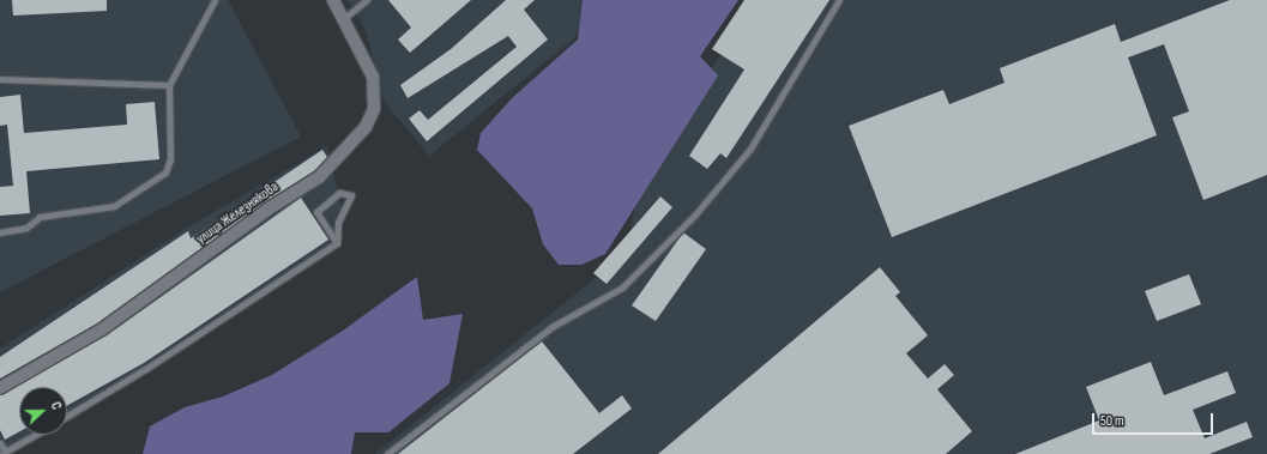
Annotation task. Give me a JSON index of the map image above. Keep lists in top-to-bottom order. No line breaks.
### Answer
{"streets":{"street":["улица Железнякова"]},"scale_bar":"50 m","north":"right"}
